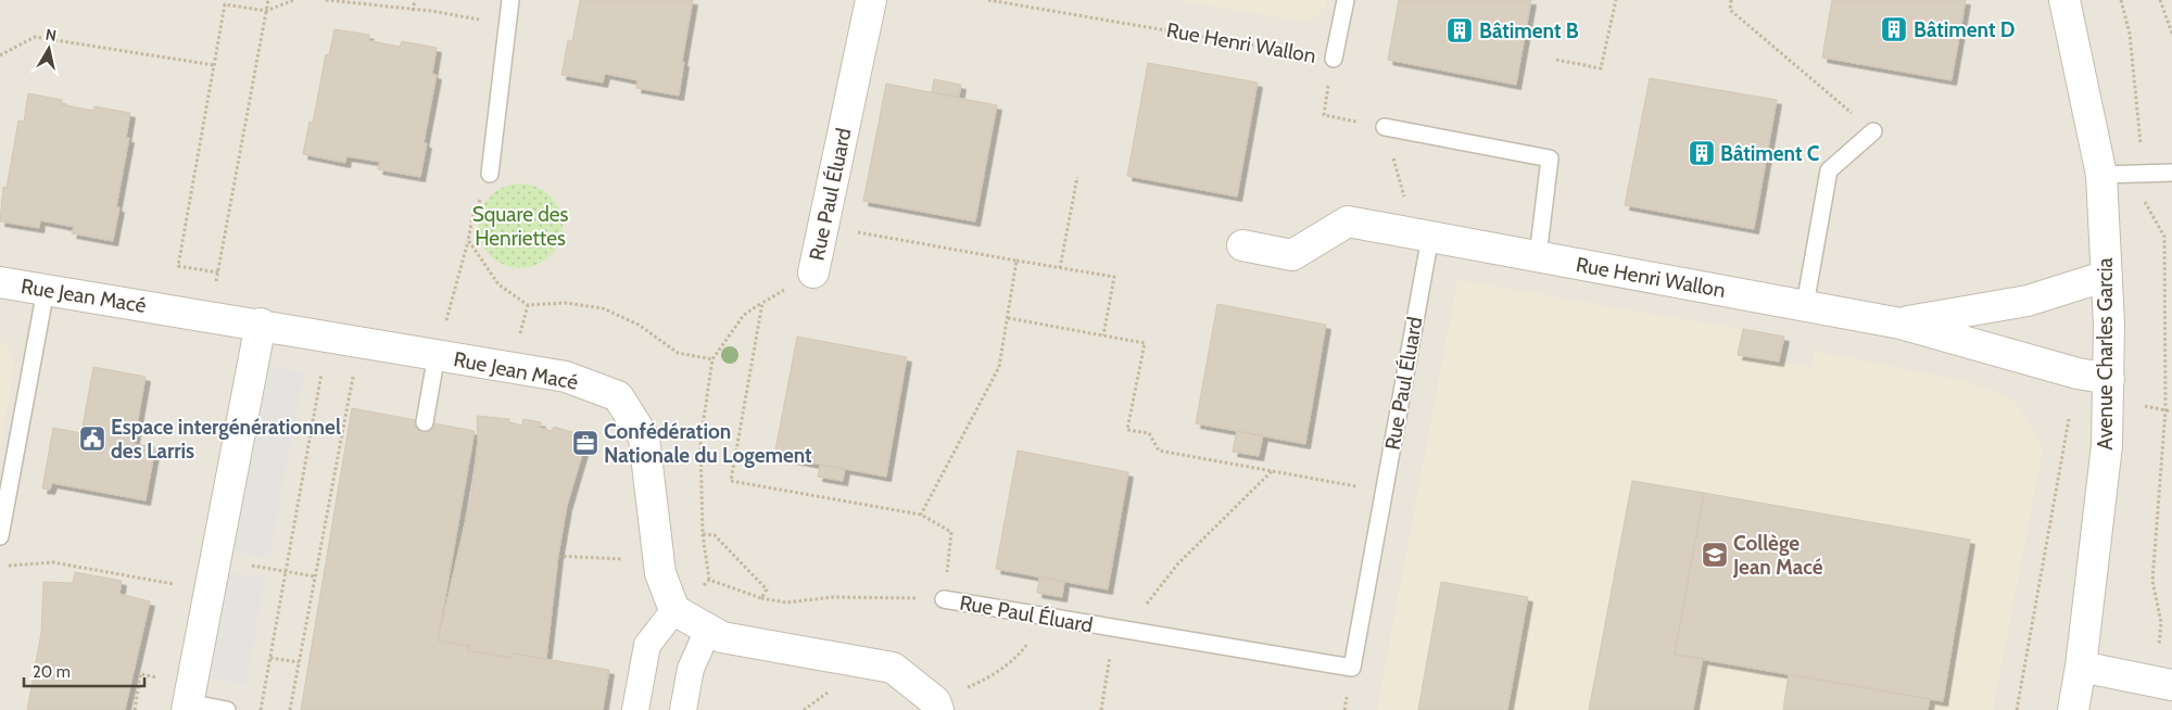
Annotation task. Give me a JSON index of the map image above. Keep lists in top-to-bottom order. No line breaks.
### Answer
{"streets":{"street":["Rue Henri Wallon","Rue Paul Éluard","Rue Jean Macé","Avenue Charles Garcia"]},"crossings":[["Rue Henri Wallon","Rue Paul Éluard"],["Rue Henri Wallon","Avenue Charles Garcia"]],"parks":["Square des Henriettes"],"places":{"building":["Bâtiment D","Bâtiment B","Bâtiment C"],"public building":["Espace intergénérationnel des Larris"],"office":["Confédération Nationale du Logement"],"school or university":["Collège Jean Macé"]},"scale_bar":"20 m","north":"top"}
